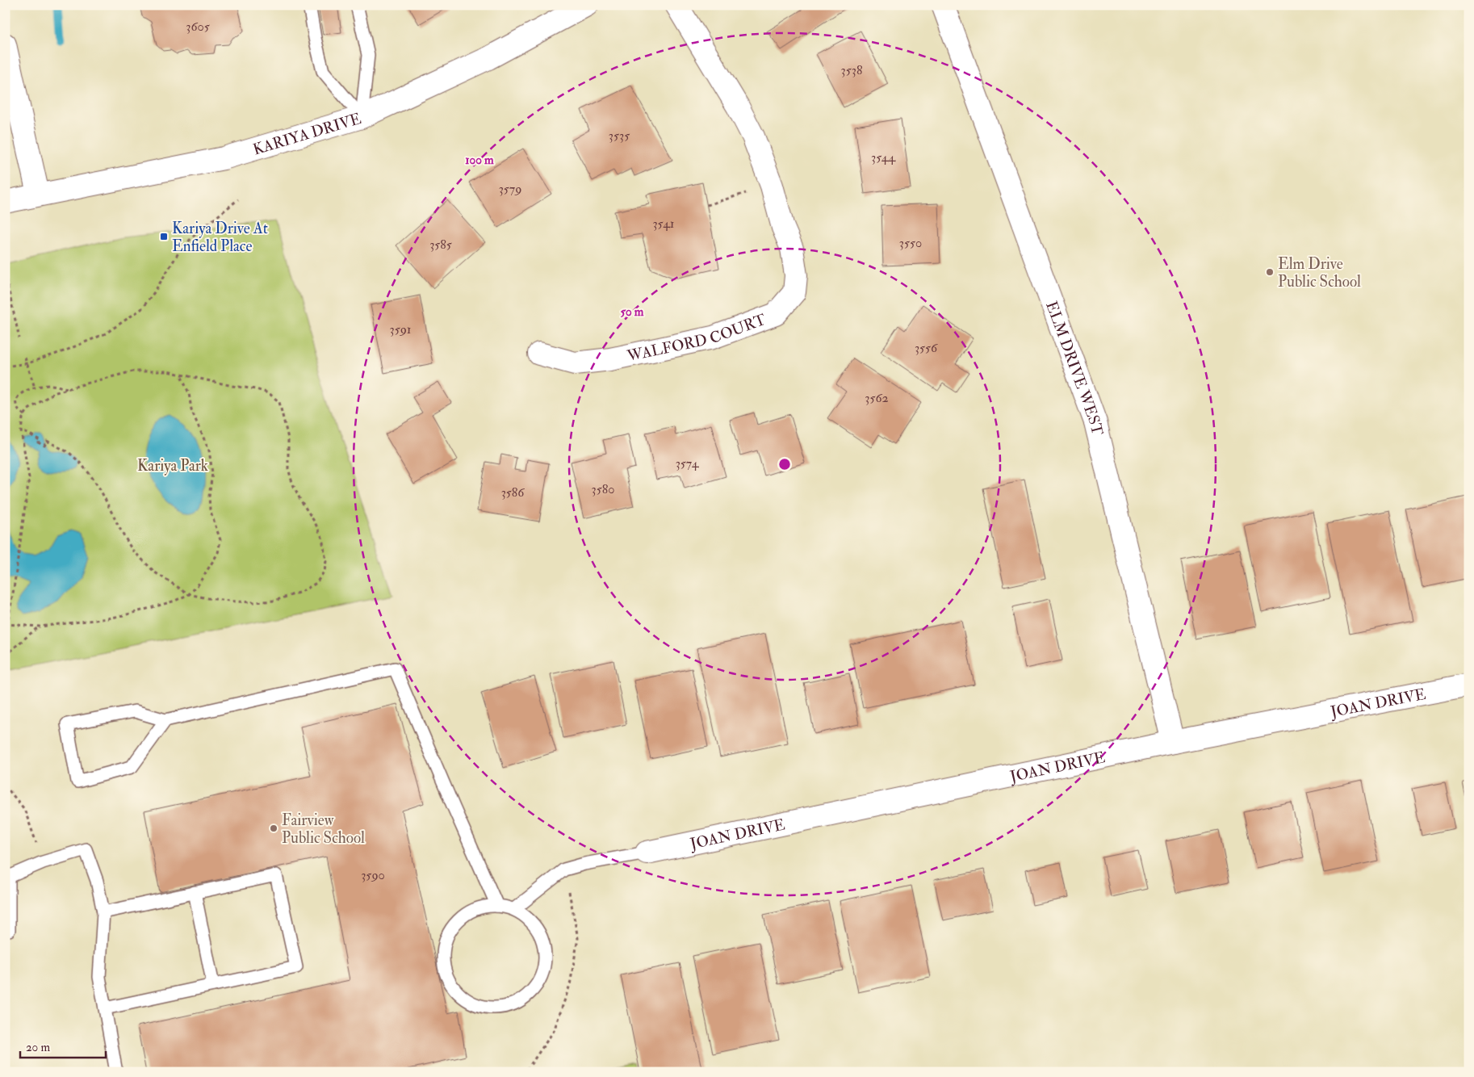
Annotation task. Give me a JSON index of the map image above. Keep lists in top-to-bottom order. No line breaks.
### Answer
{"streets":{"street":["KARIYA DRIVE","WALFORD COURT","ELM DRIVE WEST","JOAN DRIVE"]},"crossings":[["ELM DRIVE WEST","JOAN DRIVE"]],"parks":["Kariya Park"],"places":{"transit":["Kariya Drive At Enfield Place"],"other":["Elm Drive Public School","Fairview Public School"]},"house_numbers":["3605","3538","3535","3544","3579","3541","3550","3585","3591","3556","3562","3574","3580","3586","3590"],"scale_bar":"20 m","rings":["100 m","50 m"]}
